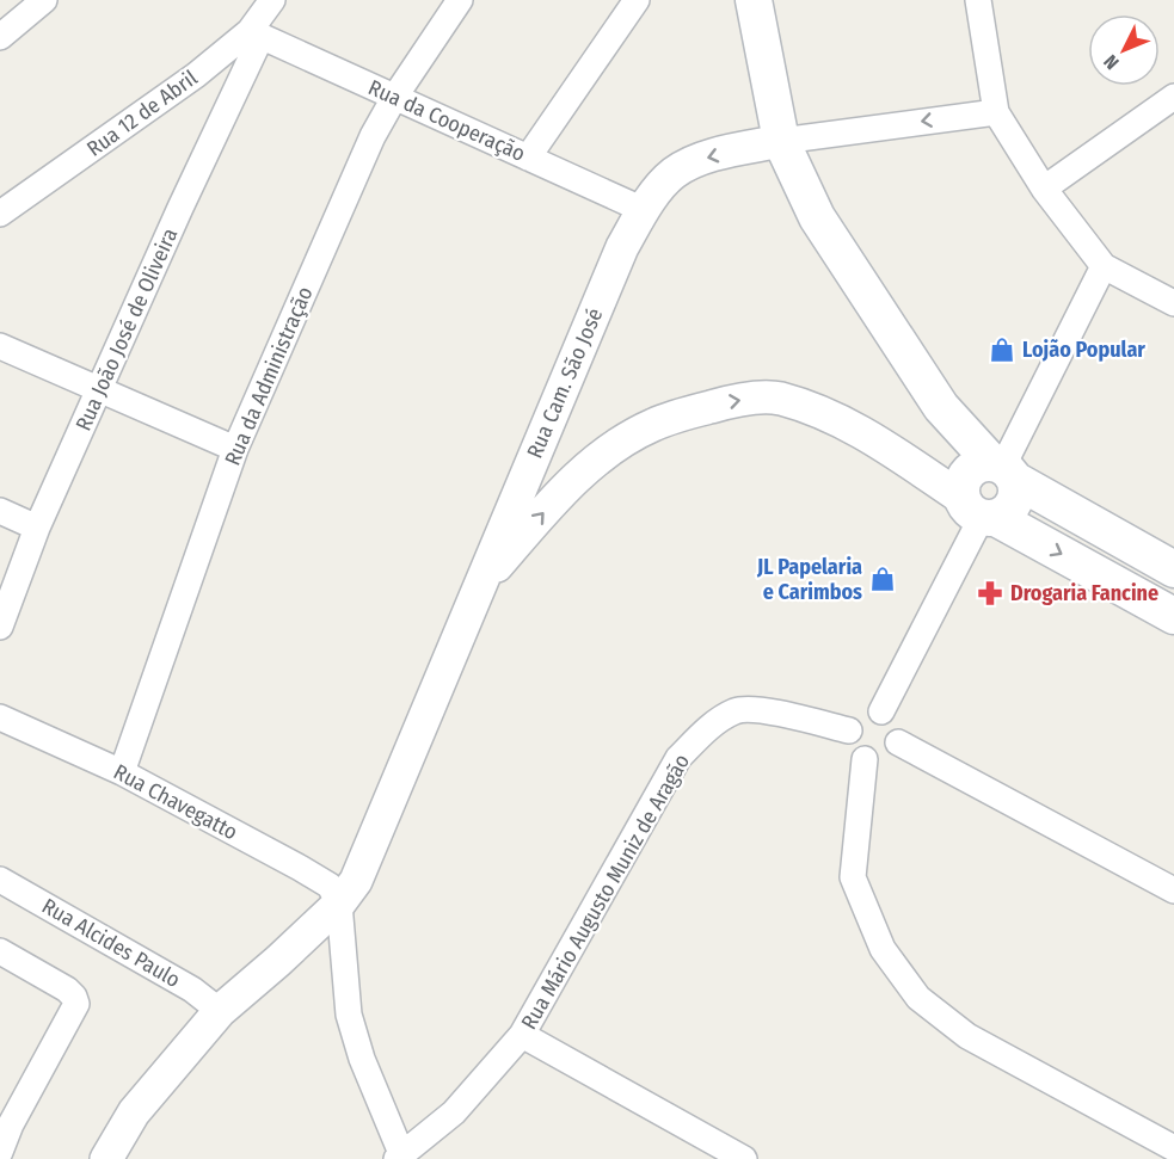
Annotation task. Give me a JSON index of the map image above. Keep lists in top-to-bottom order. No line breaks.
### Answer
{"streets":{"street":["Rua 12 de Abril","Rua da Cooperação","Rua João José de Oliveira","Rua da Administração","Rua Cam. São José","Rua Chavegatto","Rua Mário Augusto Muniz de Aragão","Rua Alcides Paulo"]},"crossings":[["Rua 12 de Abril","Rua da Cooperação"],["Rua 12 de Abril","Rua João José de Oliveira"],["Rua da Cooperação","Rua João José de Oliveira"],["Rua da Cooperação","Rua da Administração"],["Rua da Cooperação","Rua Cam. São José"],["Rua da Administração","Rua Chavegatto"],["Rua Cam. São José","Rua Chavegatto"],["Rua Cam. São José","Rua Alcides Paulo"]],"places":{"shop":["Lojão Popular","JL Papelaria e Carimbos"],"pharmacy":["Drogaria Fancine"]},"north":"bottom left"}
